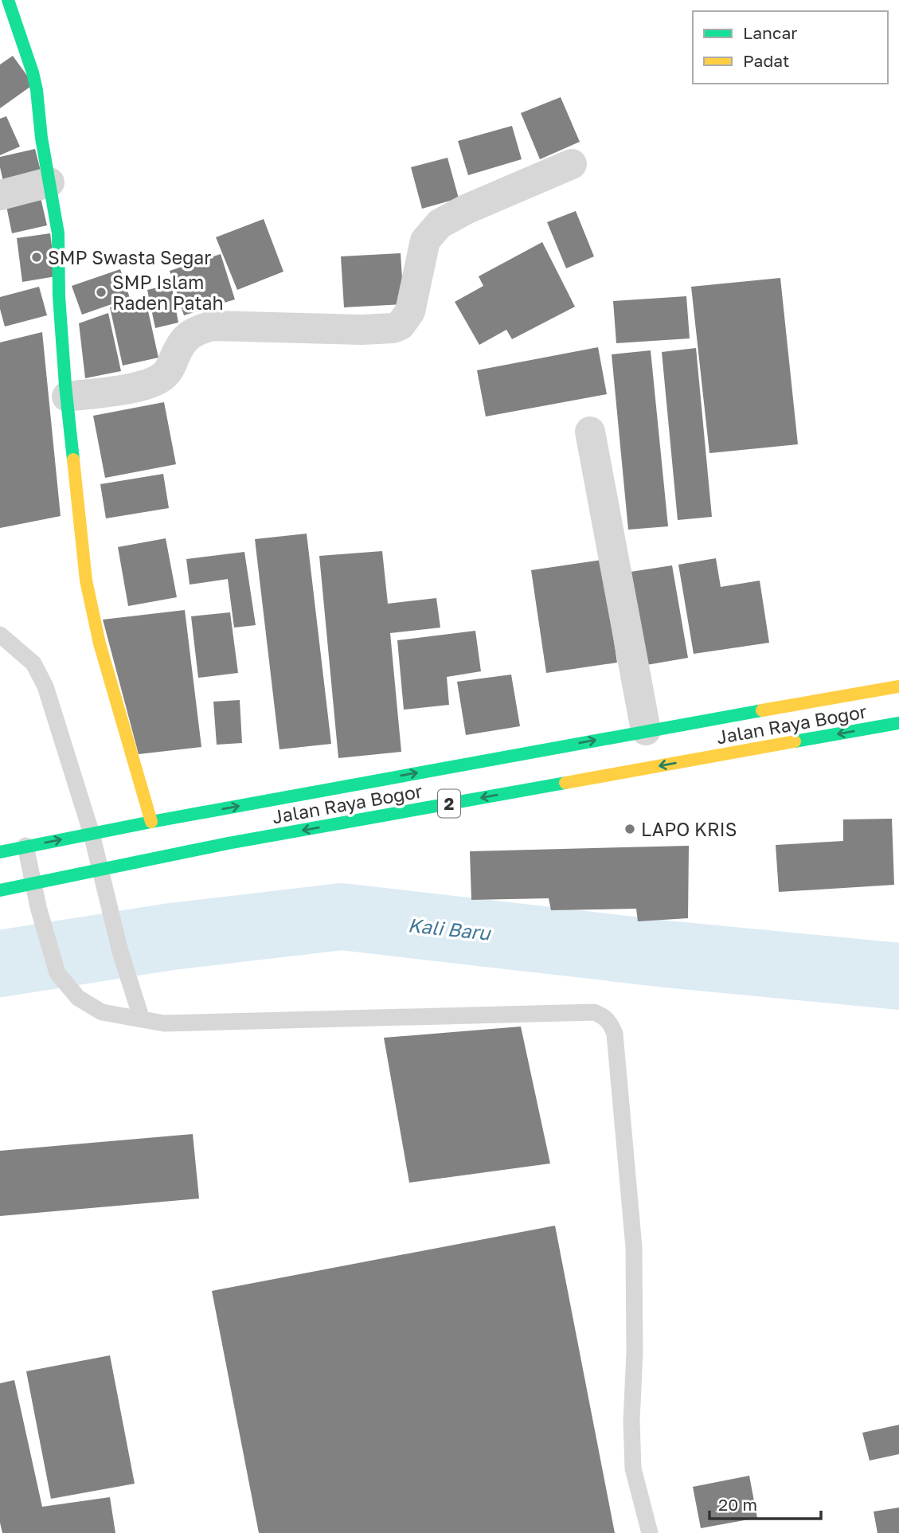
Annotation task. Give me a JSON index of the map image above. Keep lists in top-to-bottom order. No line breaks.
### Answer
{"streets":{"main road":["Jalan Raya Bogor","2"]},"water":["Kali Baru"],"places":["SMP Swasta Segar","SMP Islam Raden Patah","LAPO KRIS"],"legend":["Lancar","Padat"],"scale_bar":"20 m"}
